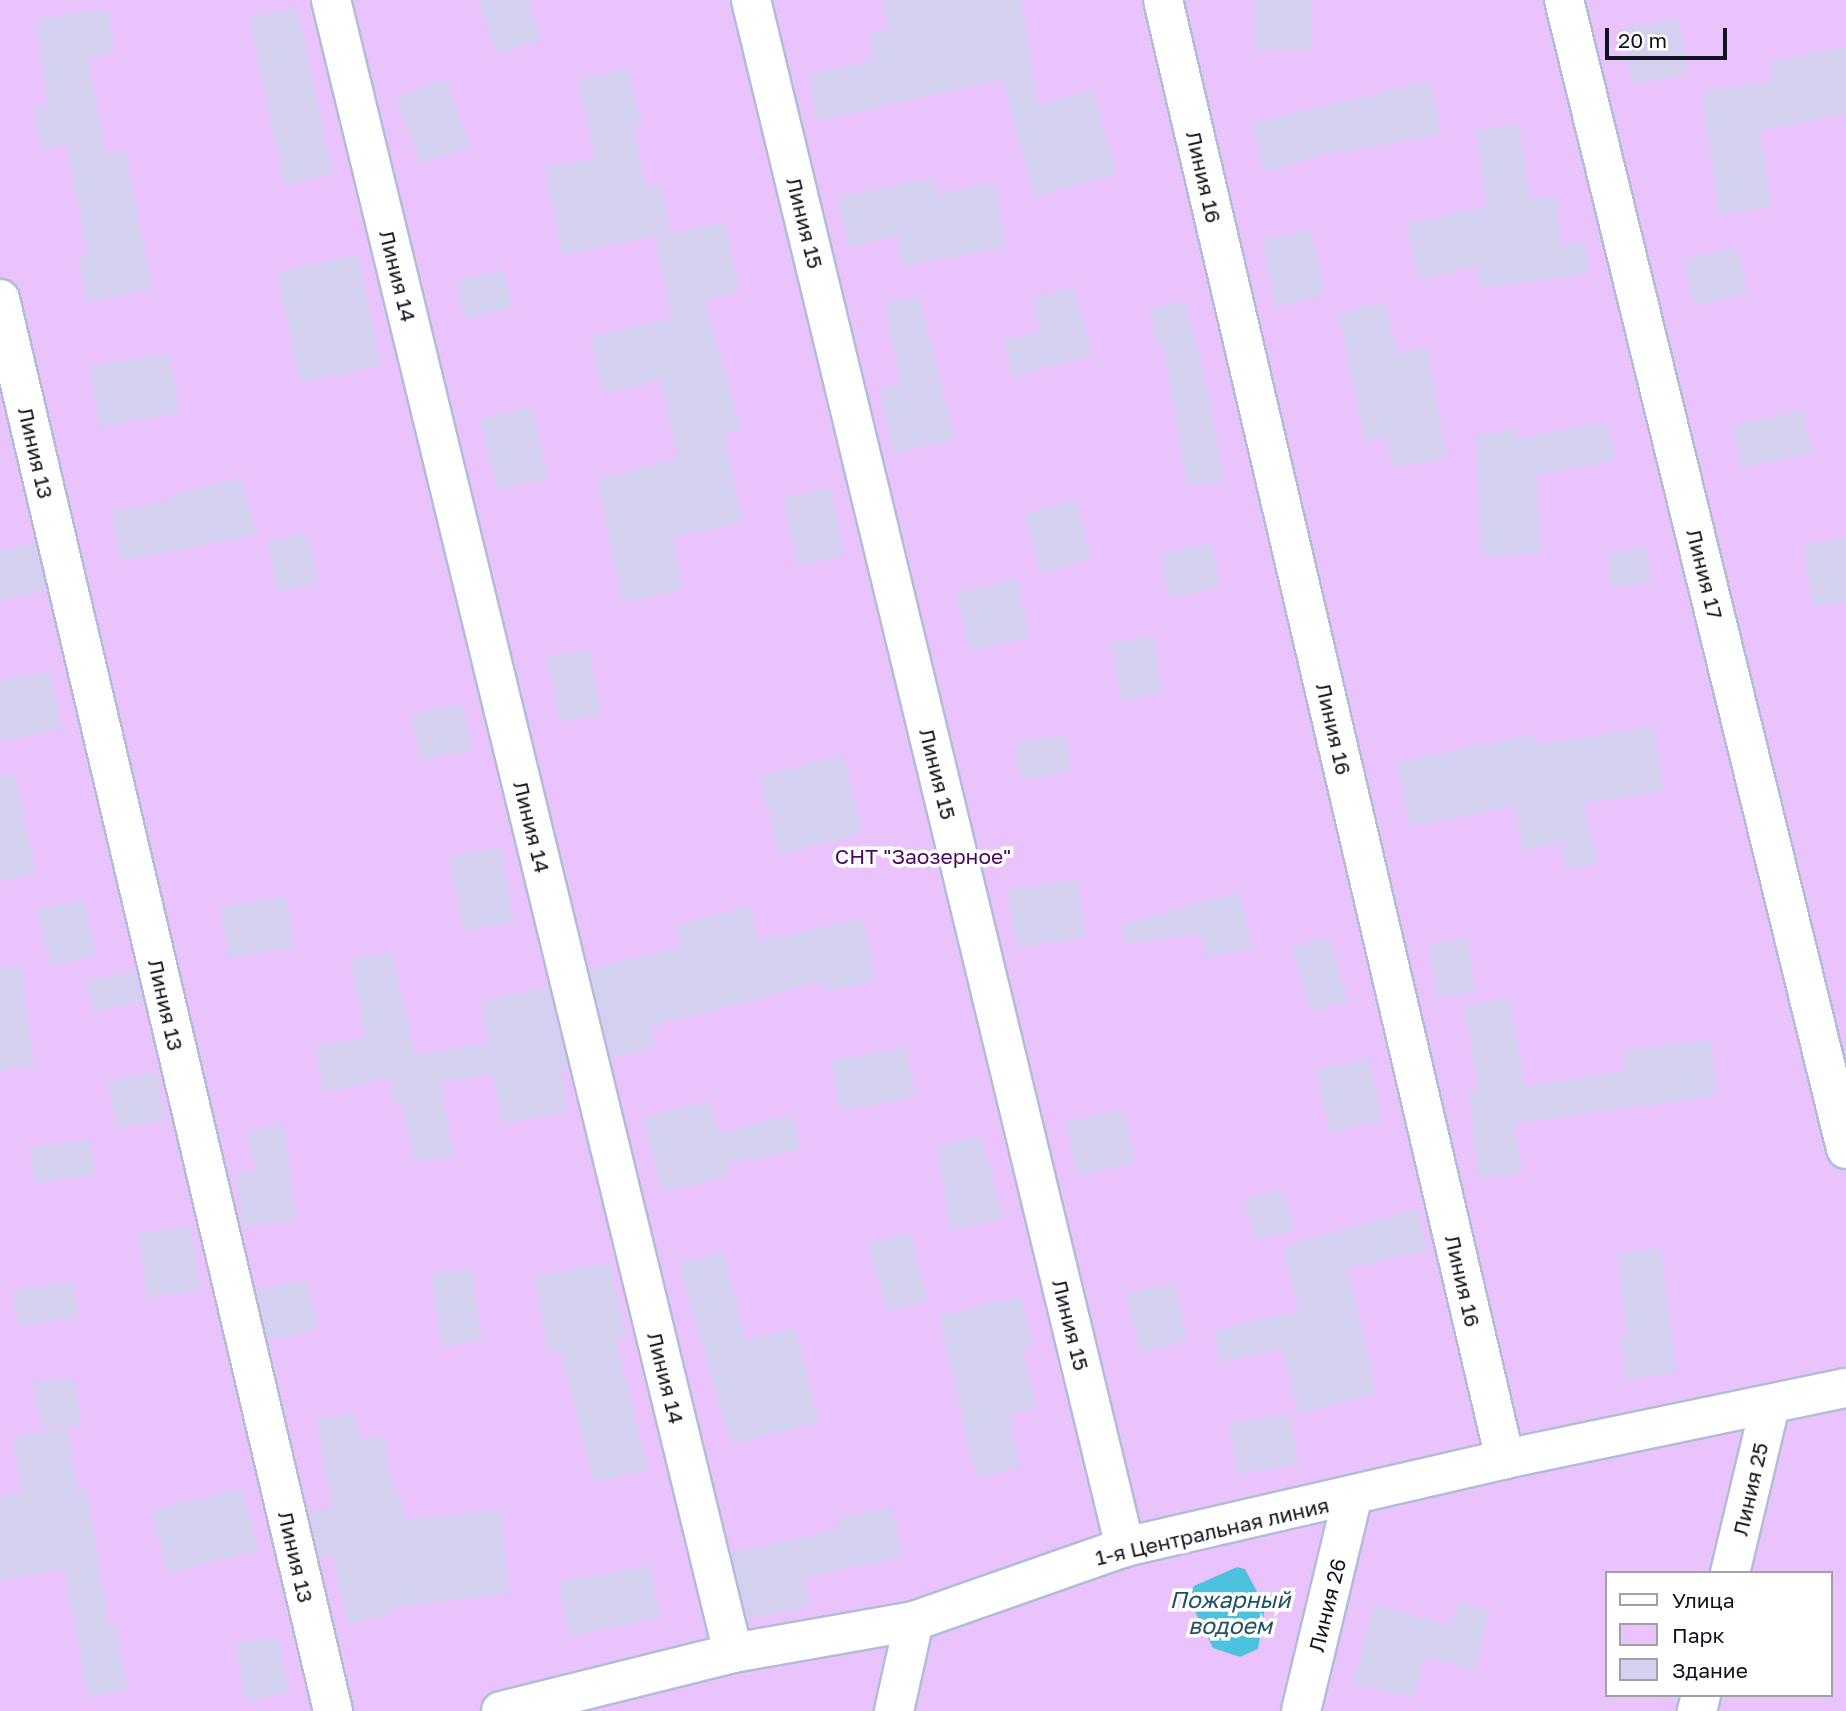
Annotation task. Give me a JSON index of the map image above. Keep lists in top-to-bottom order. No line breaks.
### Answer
{"streets":{"street":["Линия 16","Линия 15","Линия 14","Линия 13","Линия 17","Линия 25","1-я Центральная линия","Линия 26"]},"crossings":[["Линия 16","1-я Центральная линия"],["Линия 15","1-я Центральная линия"],["Линия 14","1-я Центральная линия"],["Линия 25","1-я Центральная линия"],["1-я Центральная линия","Линия 26"]],"water":["Пожарный водоем"],"parks":["СНТ \"Заозерное\""],"legend":["Улица","Парк","Здание"],"scale_bar":"20 m"}
